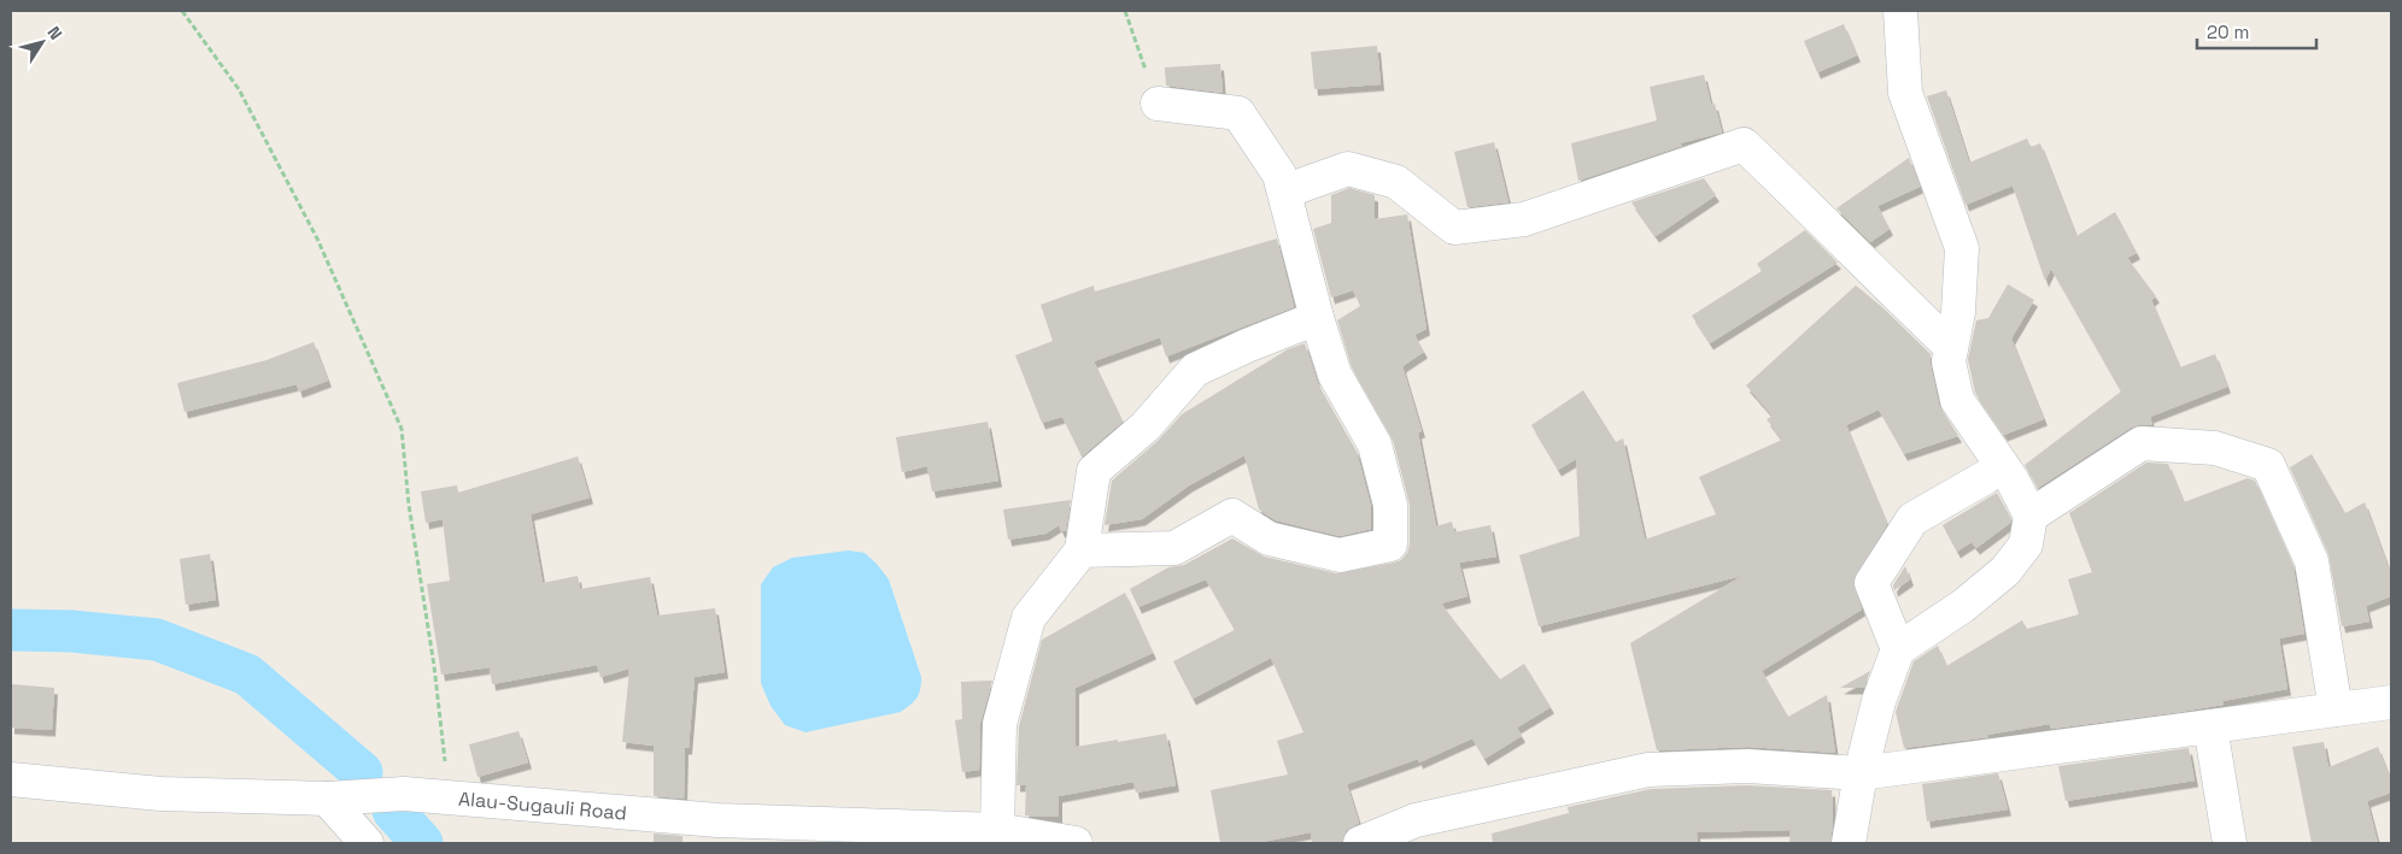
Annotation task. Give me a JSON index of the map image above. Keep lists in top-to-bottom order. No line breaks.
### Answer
{"streets":{"street":["Alau-Sugauli Road"]},"scale_bar":"20 m","north":"top right"}
